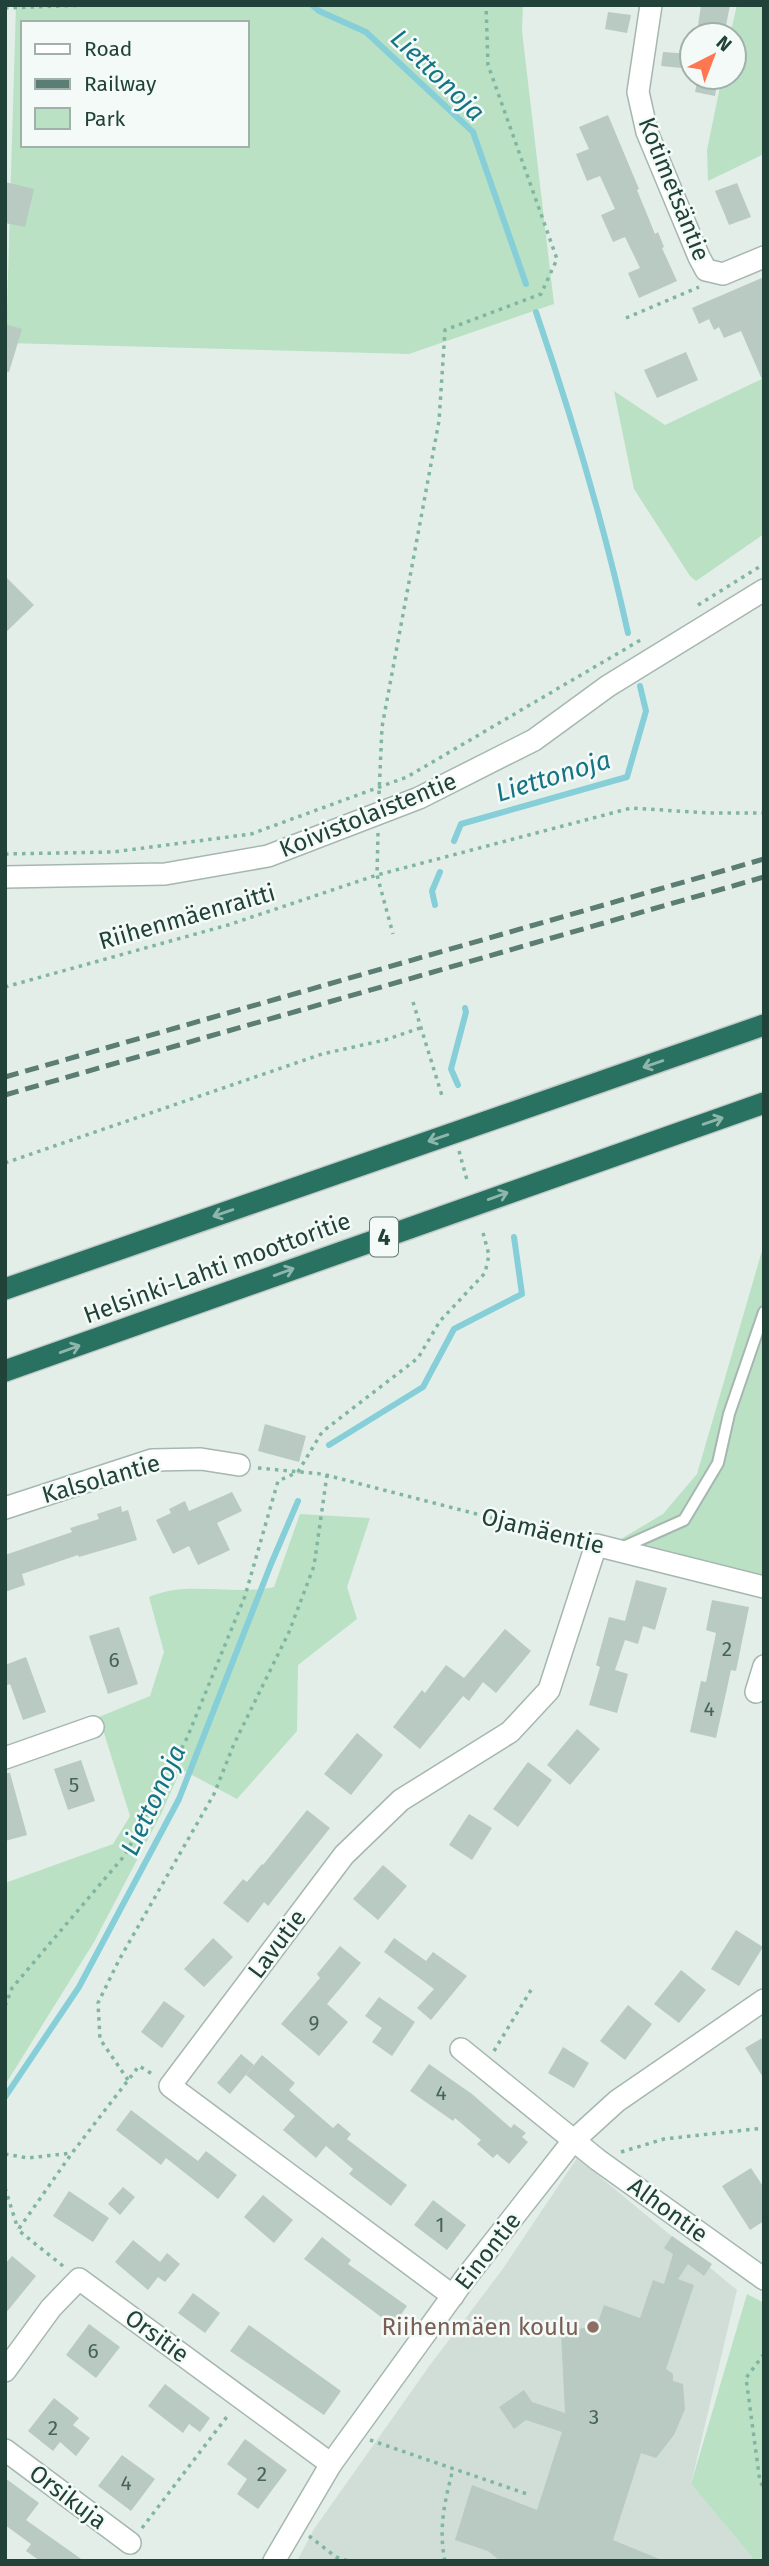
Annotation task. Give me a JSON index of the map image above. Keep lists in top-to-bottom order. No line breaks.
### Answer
{"streets":{"highway":["4","Helsinki-Lahti moottoritie"],"street":["Kotimetsäntie","Koivistolaistentie","Kalsolantie","Ojamäentie","Lavutie","Alhontie","Einontie","Orsitie","Orsikuja"],"path":["Riihenmäenraitti"]},"crossings":[["Kalsolantie","Ojamäentie"],["Ojamäentie","Lavutie"],["Alhontie","Einontie"],["Einontie","Orsitie"]],"water":["Liettonoja"],"places":["Riihenmäen koulu"],"house_numbers":["2","6","4","5","9","4","1","6","3","2","2","4"],"legend":["Road","Railway","Park"],"north":"top right"}
